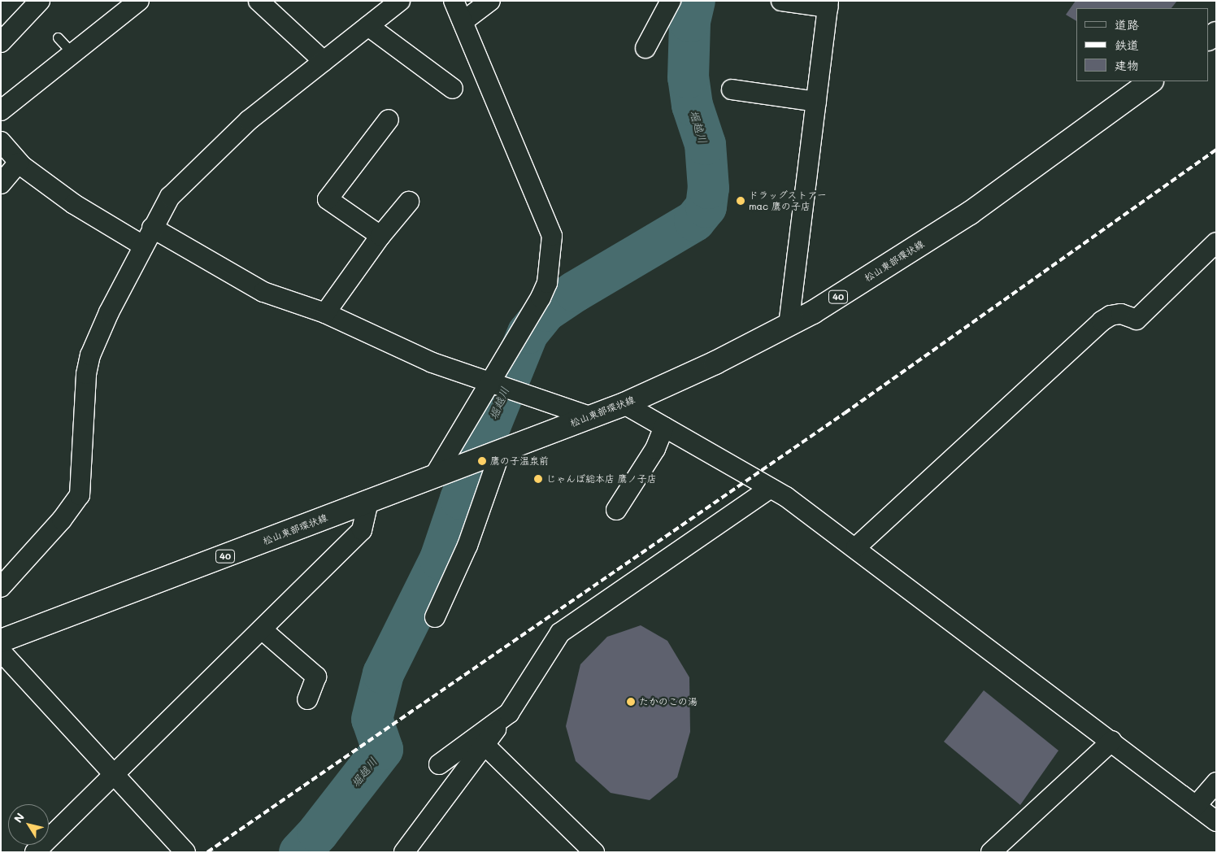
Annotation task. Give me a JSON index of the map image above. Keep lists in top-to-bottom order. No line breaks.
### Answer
{"streets":{"main road":["松山東部環状線","40"]},"water":["堀越川"],"places":["ドラッグストアー mac 鷹の子店","鷹の子温泉前","じゃんぼ総本店 鷹ノ子店","たかのこの湯"],"legend":["道路","鉄道","建物"],"north":"top left"}
